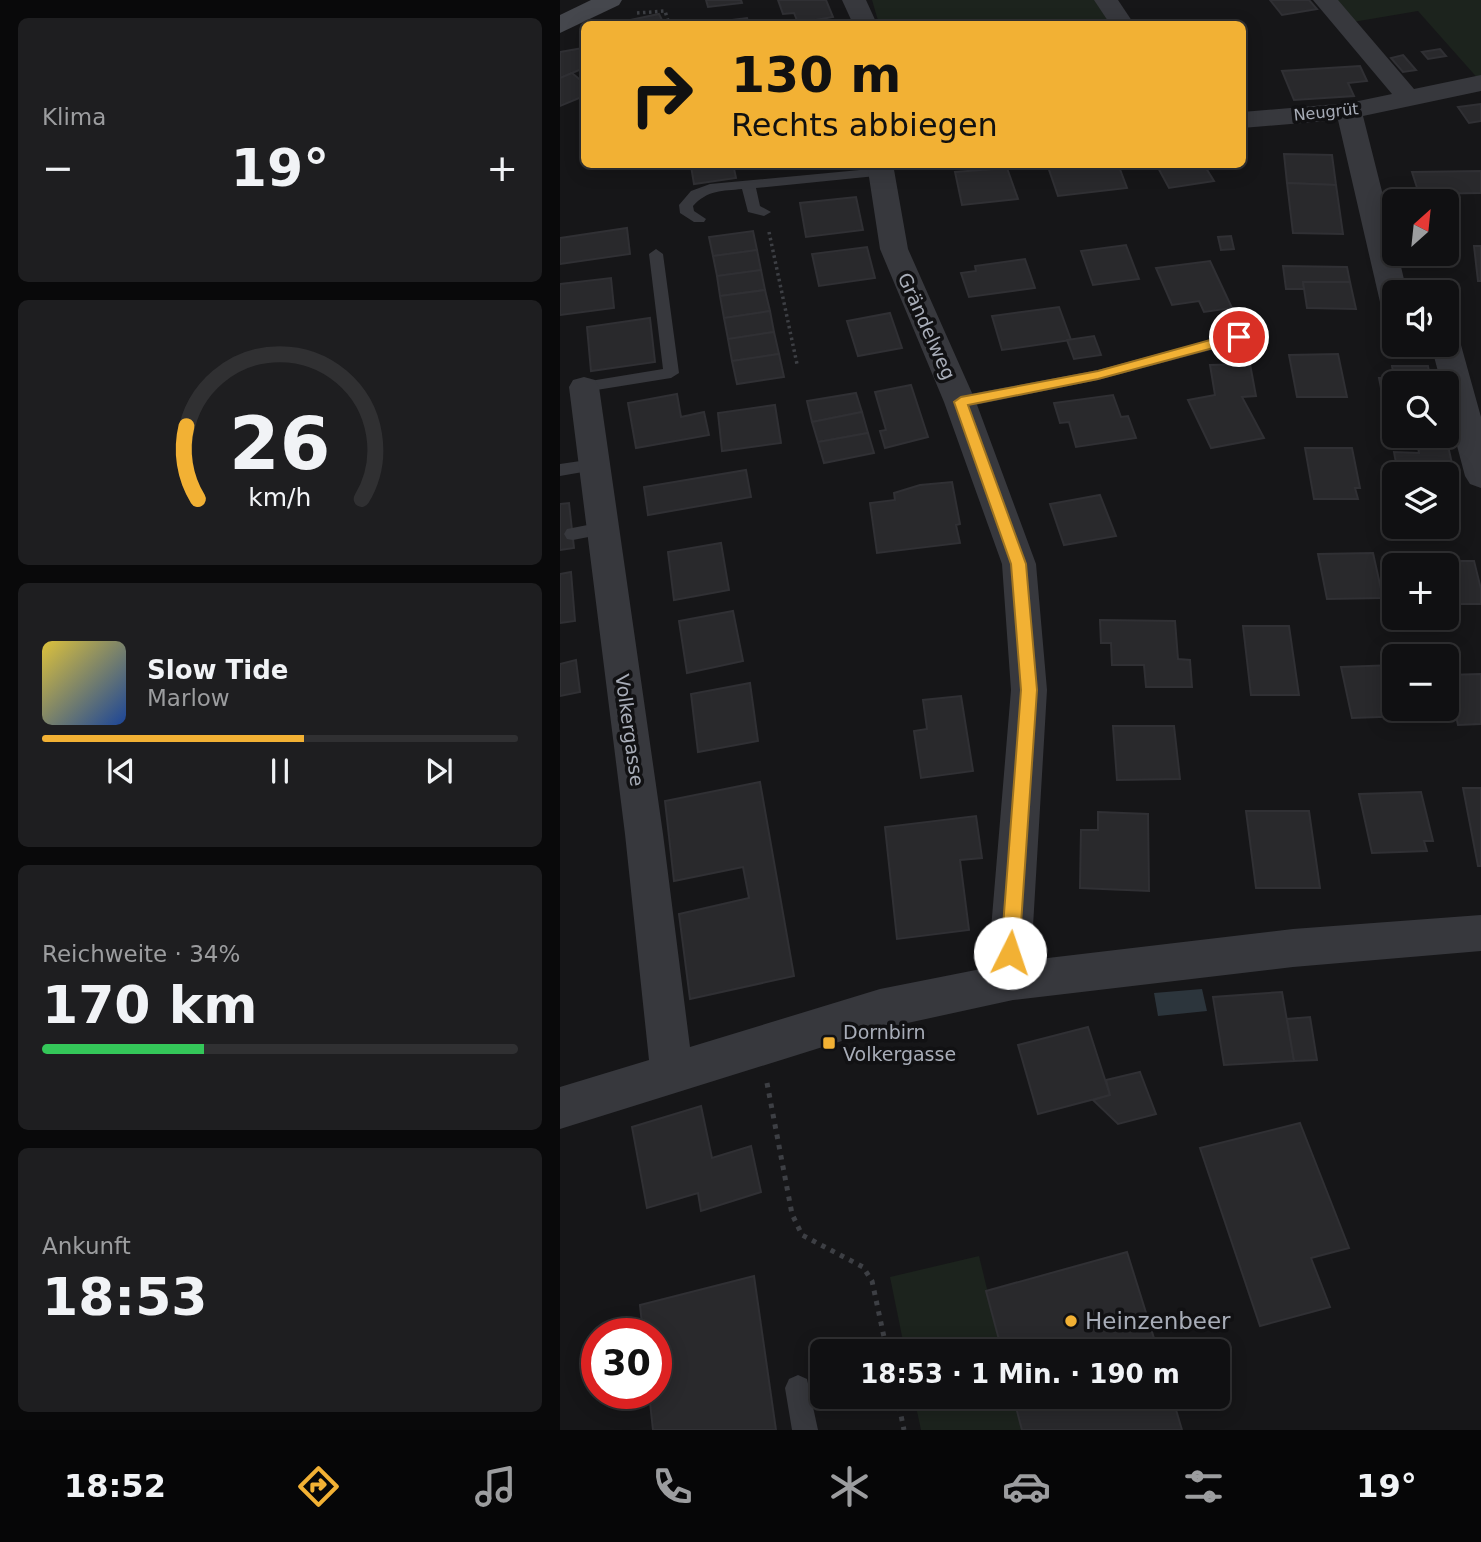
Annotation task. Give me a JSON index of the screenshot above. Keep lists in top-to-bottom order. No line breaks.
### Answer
{"streets":{"street":["Neugrüt","Grändelweg","Volkergasse"]},"places":{"transit":["Dornbirn Volkergasse"],"other":["Heinzenbeer"]},"north":"top right","page":{"tile":["Klima",["Reichweite · 34%","170 km"],["Ankunft","18:53"]],"turn":["130 m","Rechts abbiegen"],"heat":["−","19°","+"],"map_buttons":["+","−"],"song":["Slow Tide","Marlow"],"limit":"30","trip":"18:53 · 1 Min. · 190 m","tabs":["18:52","19°"],"gauge":["26","km/h"]}}
